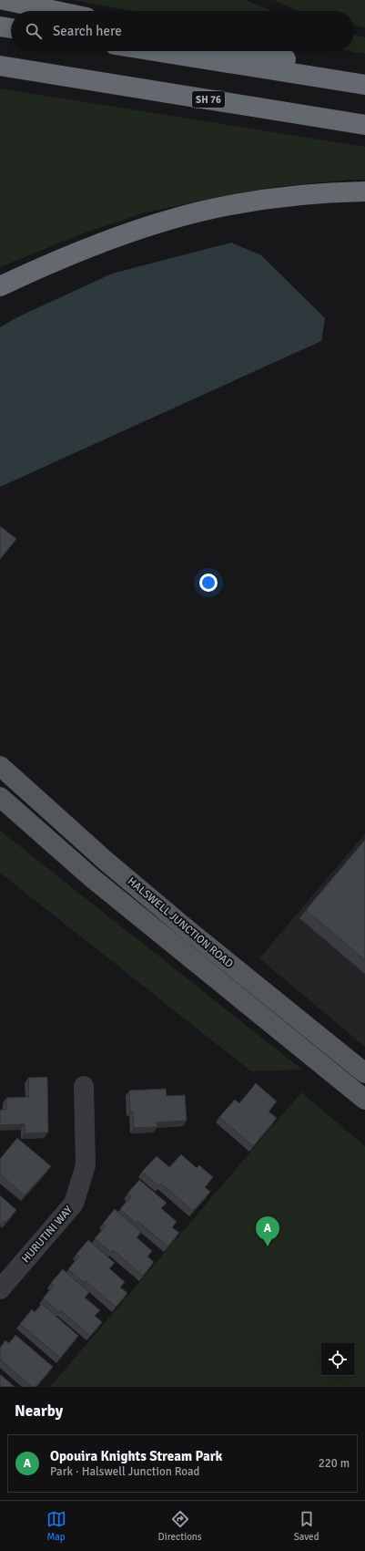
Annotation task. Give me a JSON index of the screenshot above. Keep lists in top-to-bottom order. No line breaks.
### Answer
{"streets":{"highway":["SH 76"],"main road":["HALSWELL JUNCTION ROAD"],"street":["HURUTINI WAY"]},"page":{"search":"Search here","pins":"A","heading":"Nearby","list":[{"mark":"A","name":"Opouira Knights Stream Park","note":"Park · Halswell Junction Road","value":"220 m"}],"nav":["Map","Directions","Saved"]}}
